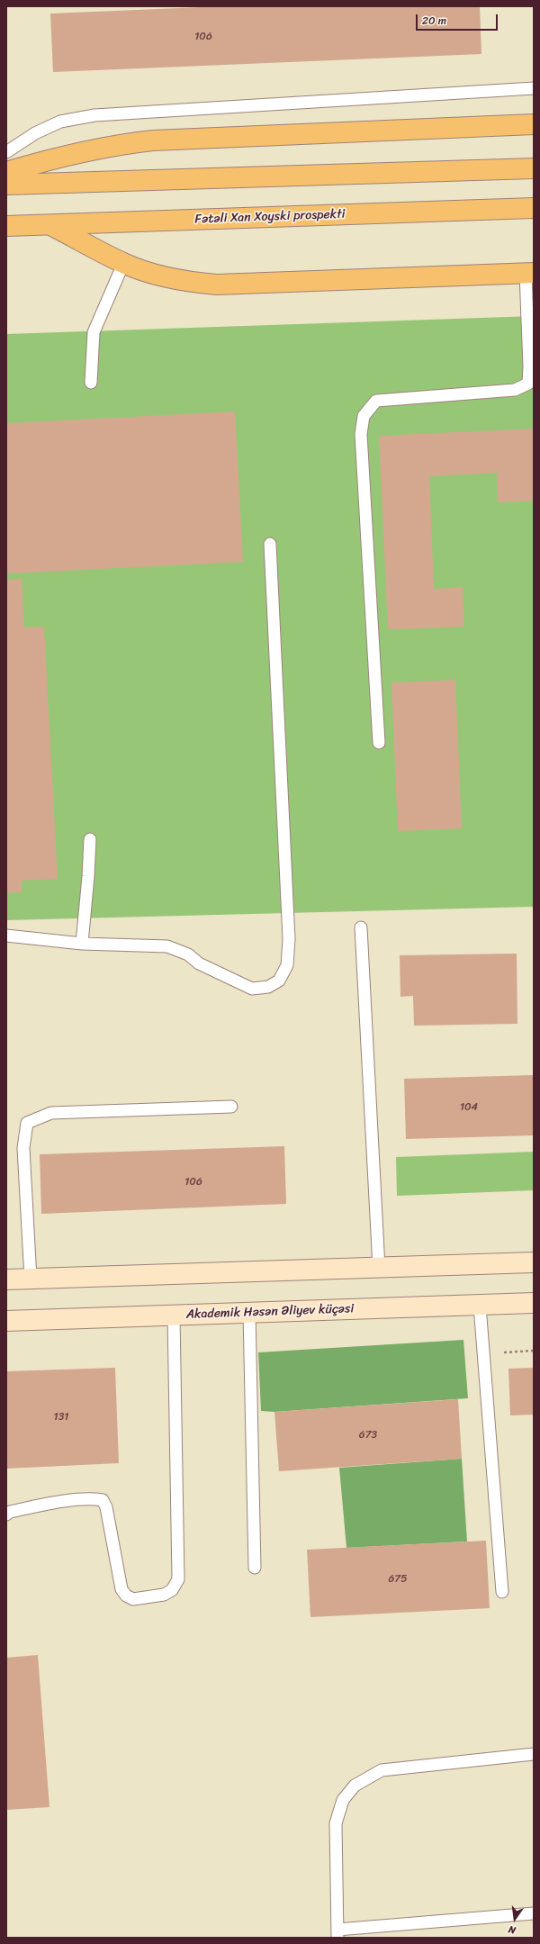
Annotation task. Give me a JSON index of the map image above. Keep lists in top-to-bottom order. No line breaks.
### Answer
{"streets":{"main road":["Fətəli Xan Xoyski prospekti","Akademik Həsən Əliyev küçəsi"]},"house_numbers":["106","104","106","131","673","675"],"scale_bar":"20 m","north":"bottom"}
